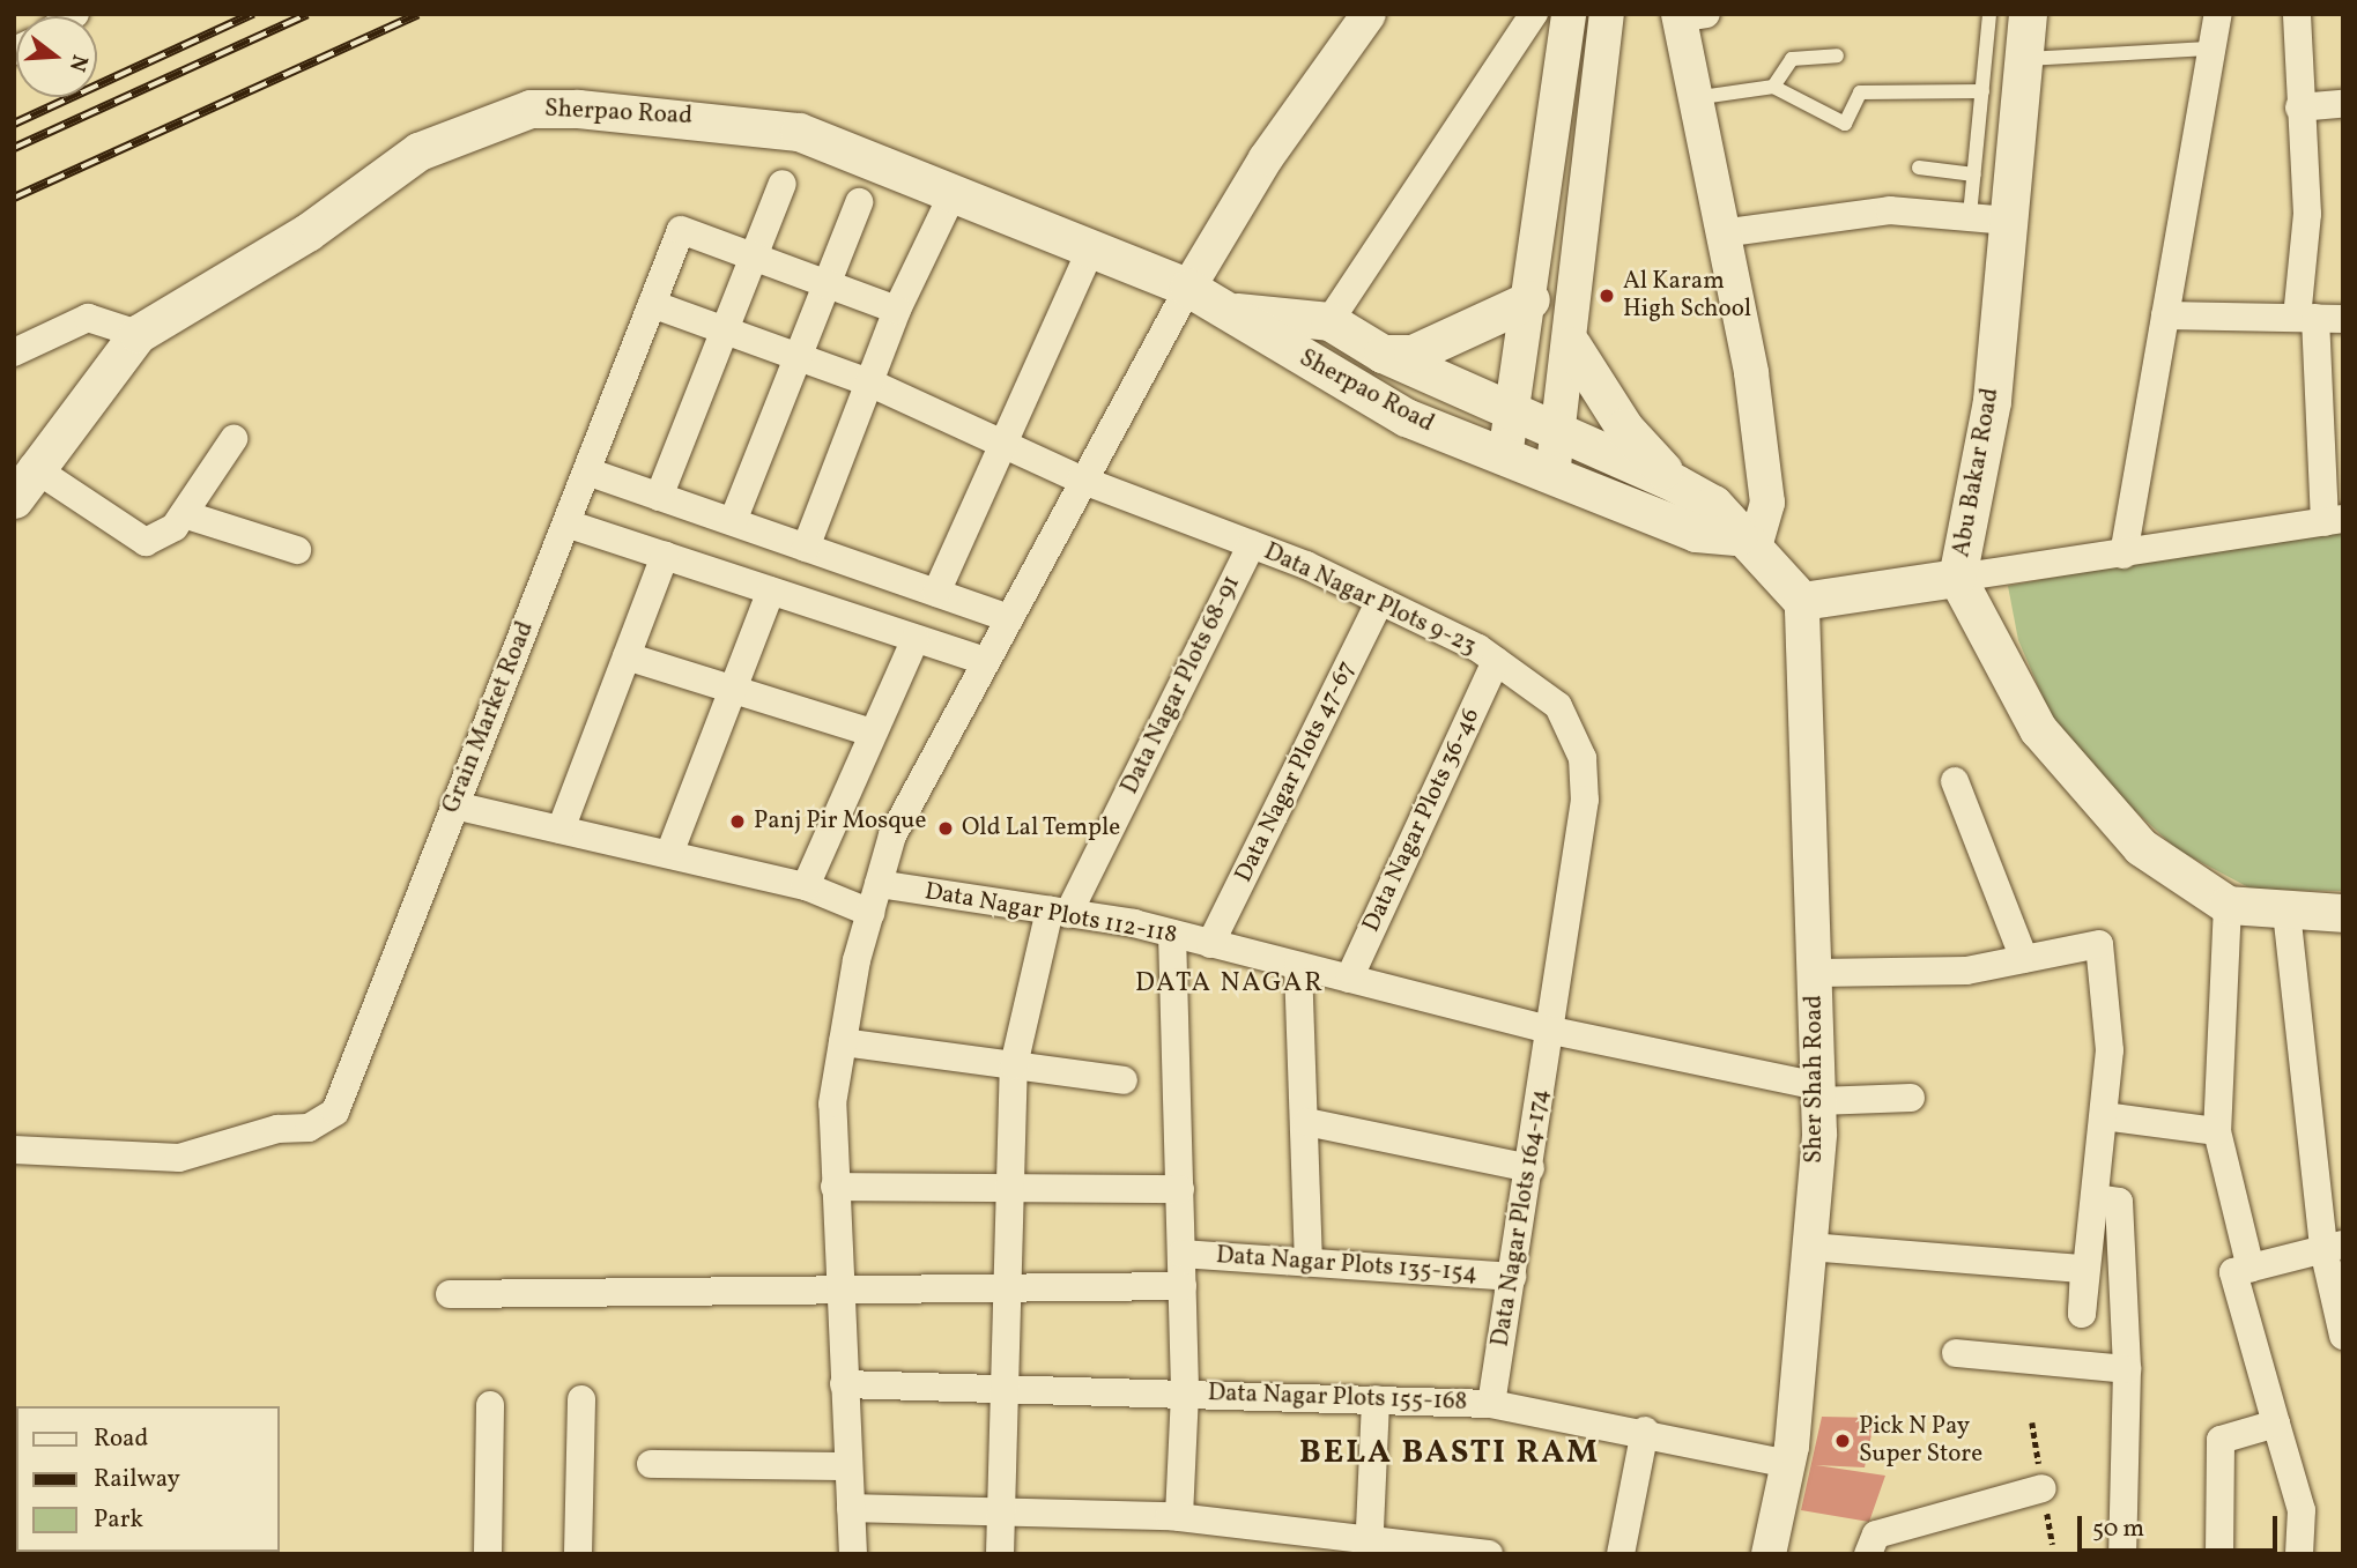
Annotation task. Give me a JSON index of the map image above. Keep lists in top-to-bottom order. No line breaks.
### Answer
{"streets":{"main road":["Sherpao Road","Abu Bakar Road"],"street":["Data Nagar Plots 9-23","Data Nagar Plots 68-91","Grain Market Road","Data Nagar Plots 47-67","Data Nagar Plots 36-46","Data Nagar Plots 112-118","Sher Shah Road","Data Nagar Plots 164-174","Data Nagar Plots 135-154","Data Nagar Plots 155-168"]},"crossings":[["Data Nagar Plots 9-23","Data Nagar Plots 68-91"],["Data Nagar Plots 9-23","Grain Market Road"],["Data Nagar Plots 9-23","Data Nagar Plots 47-67"],["Data Nagar Plots 9-23","Data Nagar Plots 36-46"],["Data Nagar Plots 9-23","Data Nagar Plots 164-174"],["Data Nagar Plots 68-91","Data Nagar Plots 112-118"],["Data Nagar Plots 68-91","Data Nagar Plots 155-168"],["Data Nagar Plots 47-67","Data Nagar Plots 112-118"],["Data Nagar Plots 36-46","Data Nagar Plots 112-118"],["Data Nagar Plots 112-118","Sher Shah Road"],["Data Nagar Plots 112-118","Data Nagar Plots 164-174"],["Sher Shah Road","Data Nagar Plots 155-168"],["Data Nagar Plots 164-174","Data Nagar Plots 135-154"],["Data Nagar Plots 164-174","Data Nagar Plots 155-168"]],"districts":["DATA NAGAR","BELA BASTI RAM"],"places":["Al Karam High School","Panj Pir Mosque","Old Lal Temple","Pick N Pay Super Store"],"legend":["Road","Railway","Park"],"scale_bar":"50 m","north":"right"}
